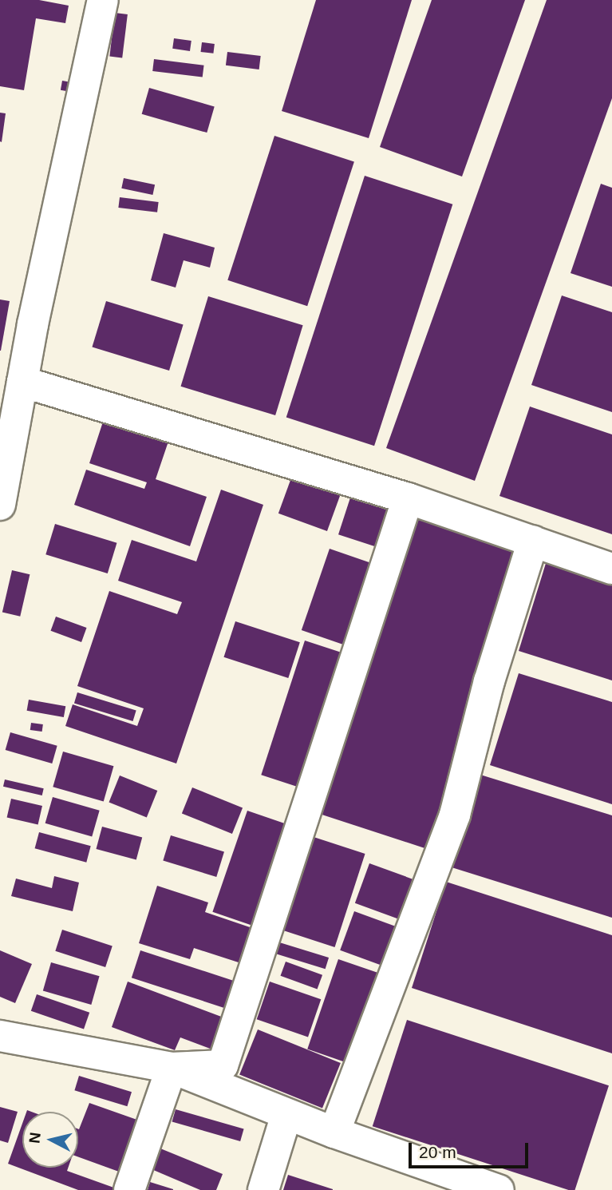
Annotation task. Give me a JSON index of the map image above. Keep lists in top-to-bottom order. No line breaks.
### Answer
{"scale_bar":"20 m","north":"left"}
